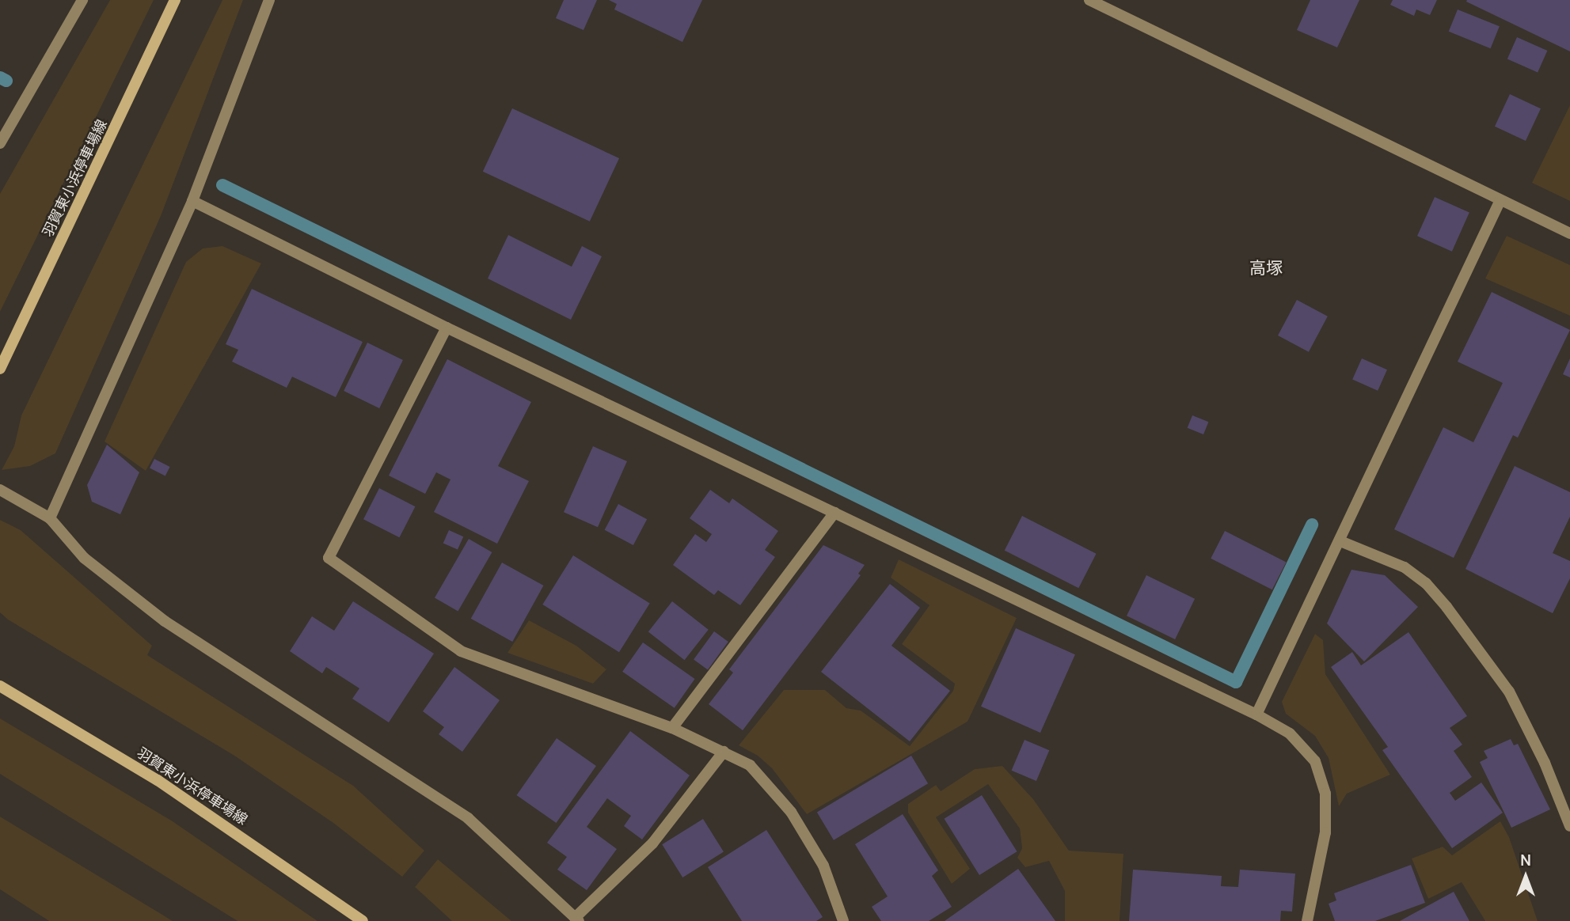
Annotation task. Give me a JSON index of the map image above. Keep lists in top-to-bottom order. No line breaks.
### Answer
{"streets":{"main road":["羽賀東小浜停車場線"]},"districts":["高塚"],"north":"top"}
